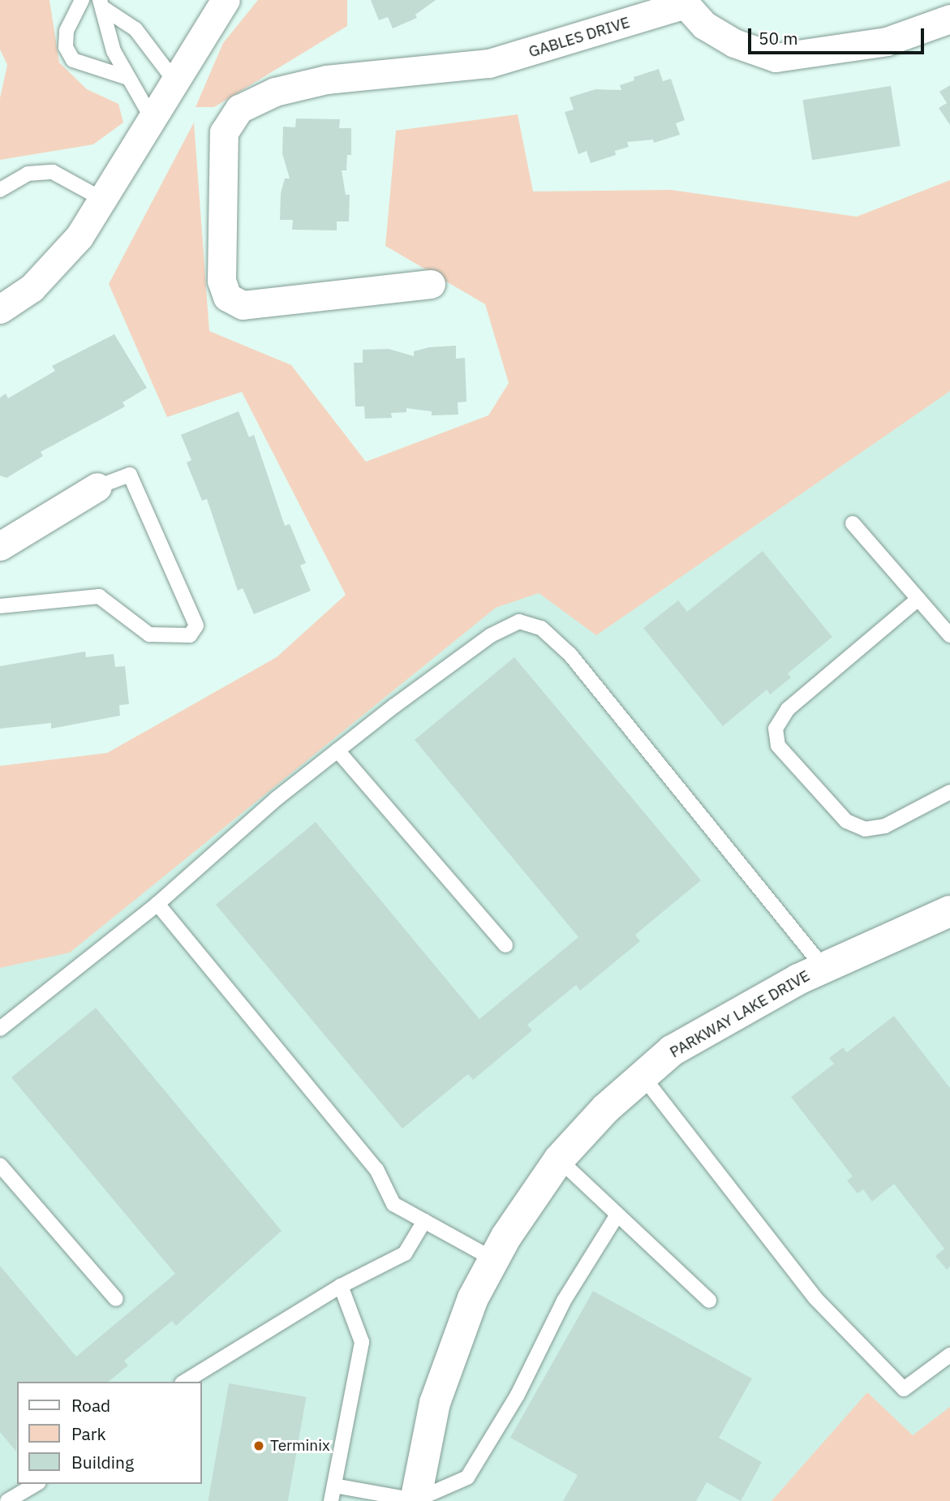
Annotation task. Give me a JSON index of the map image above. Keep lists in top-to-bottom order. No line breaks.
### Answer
{"streets":{"street":["GABLES DRIVE","PARKWAY LAKE DRIVE"]},"places":["Terminix"],"legend":["Road","Park","Building"],"scale_bar":"50 m"}
